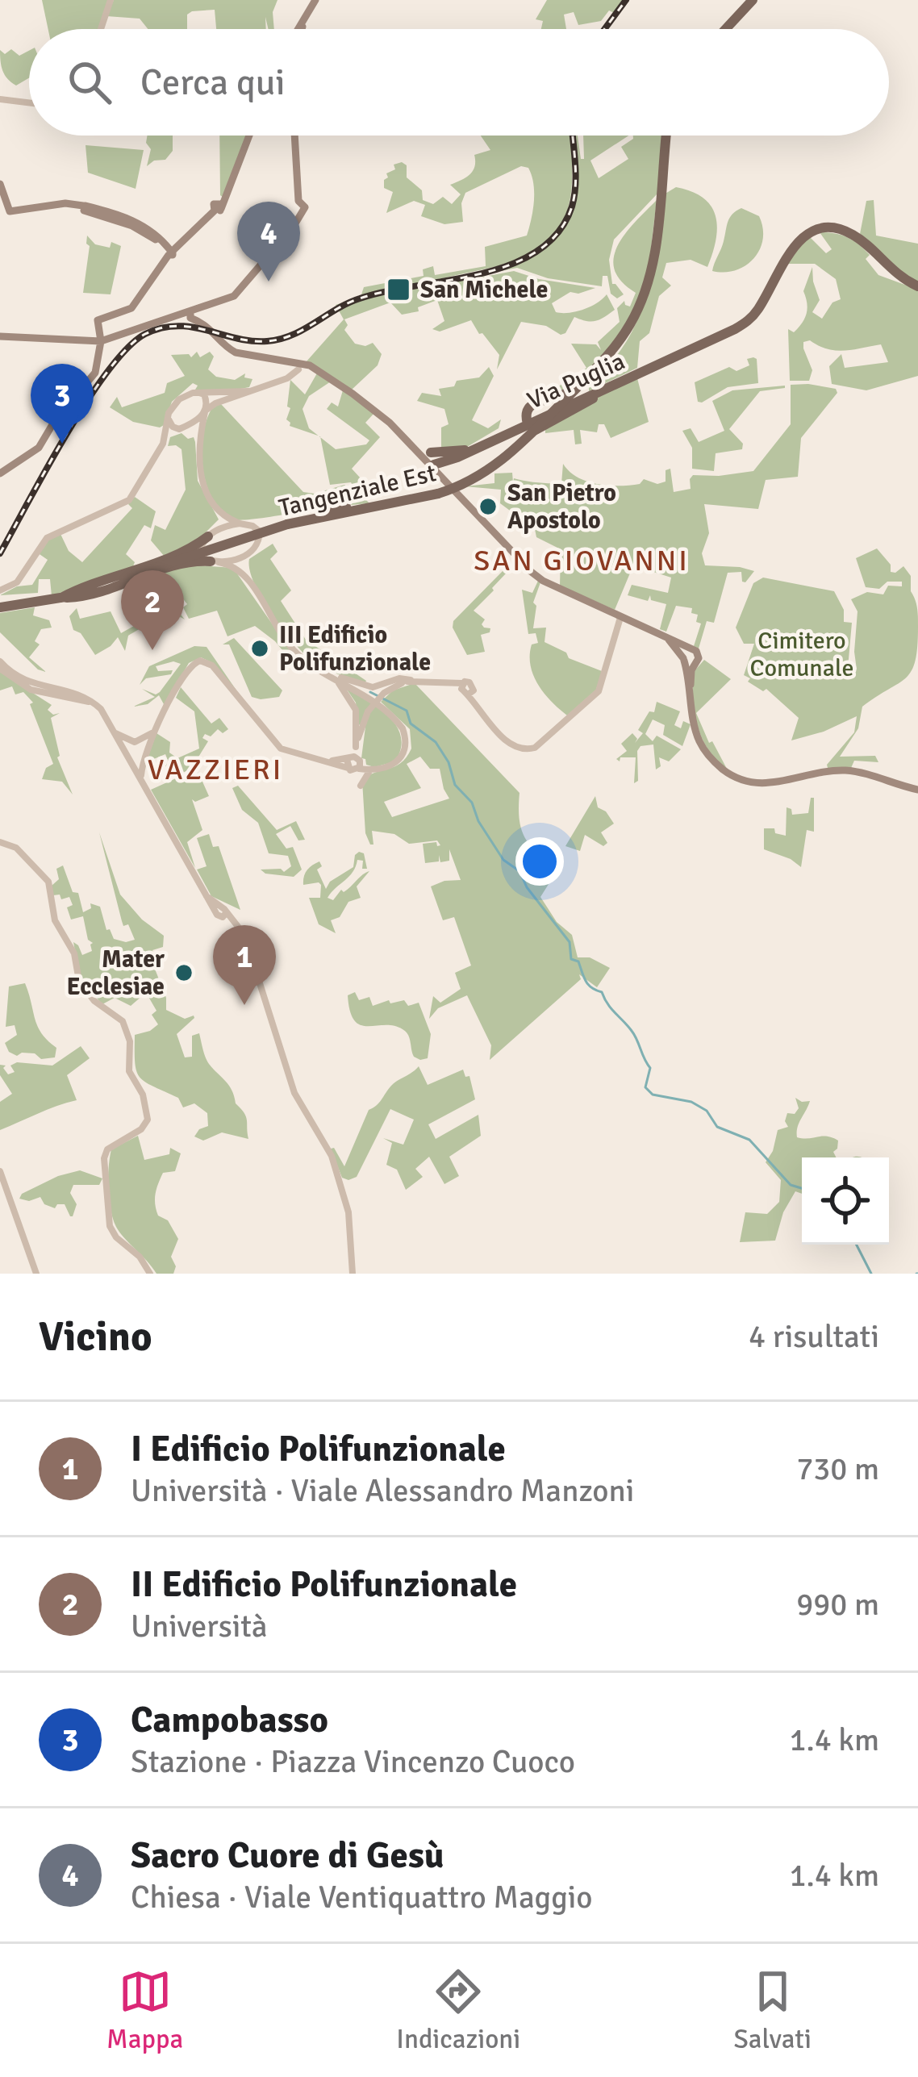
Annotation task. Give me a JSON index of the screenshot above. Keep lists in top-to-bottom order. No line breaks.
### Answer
{"streets":{"main road":["Via Puglia","Tangenziale Est"]},"crossings":[["Via Puglia","Tangenziale Est"]],"districts":["SAN GIOVANNI","VAZZIERI"],"parks":["Cimitero Comunale"],"places":{"transit":["San Michele"],"other":["San Pietro Apostolo","III Edificio Polifunzionale","Mater Ecclesiae"]},"page":{"search":"Cerca qui","pins":["4","3","2","1"],"heading":["Vicino","4 risultati"],"list":[{"mark":"1","name":"I Edificio Polifunzionale","note":"Università · Viale Alessandro Manzoni","value":"730 m"},{"mark":"2","name":"II Edificio Polifunzionale","note":"Università","value":"990 m"},{"mark":"3","name":"Campobasso","note":"Stazione · Piazza Vincenzo Cuoco","value":"1.4 km"},{"mark":"4","name":"Sacro Cuore di Gesù","note":"Chiesa · Viale Ventiquattro Maggio","value":"1.4 km"}],"nav":["Mappa","Indicazioni","Salvati"]}}
